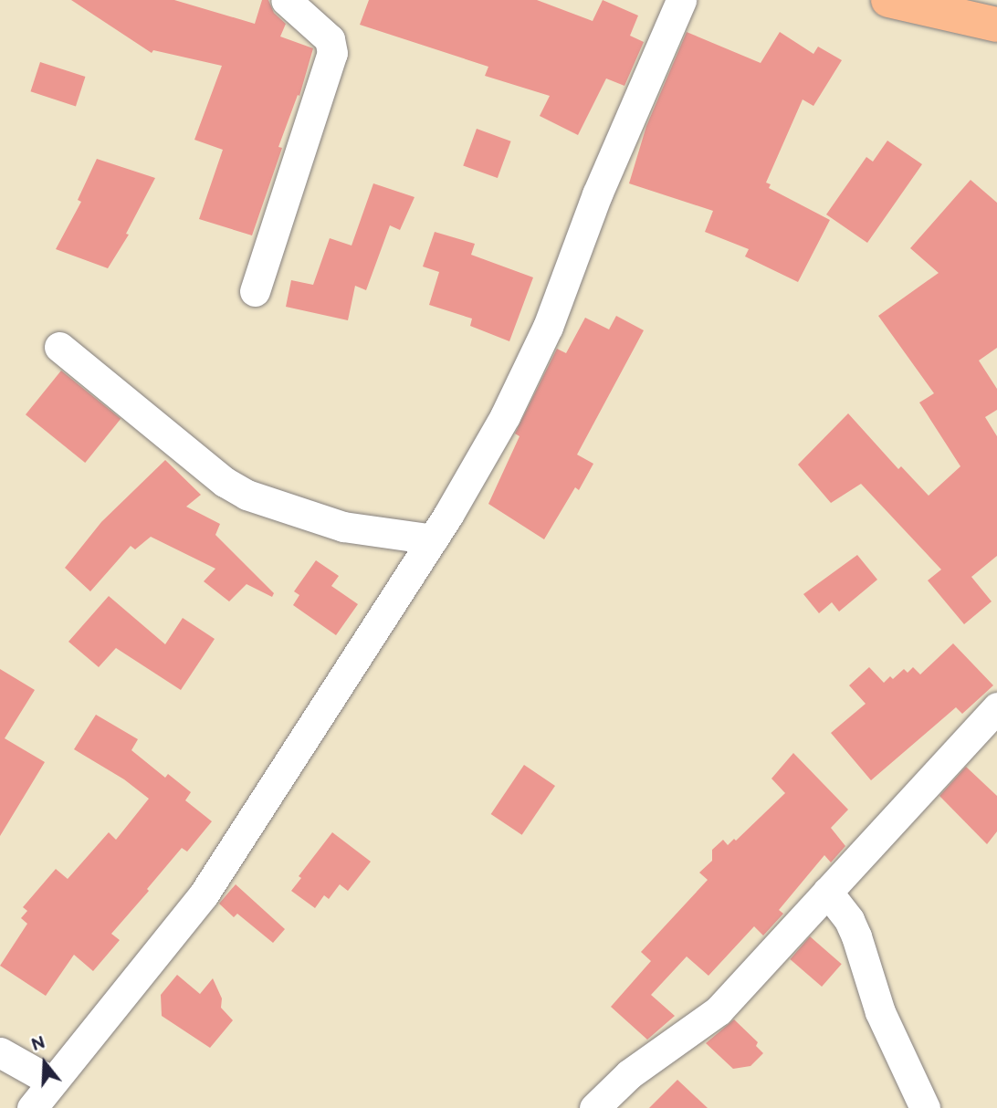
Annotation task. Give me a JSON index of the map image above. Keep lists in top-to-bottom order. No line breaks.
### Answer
{"north":"top"}
